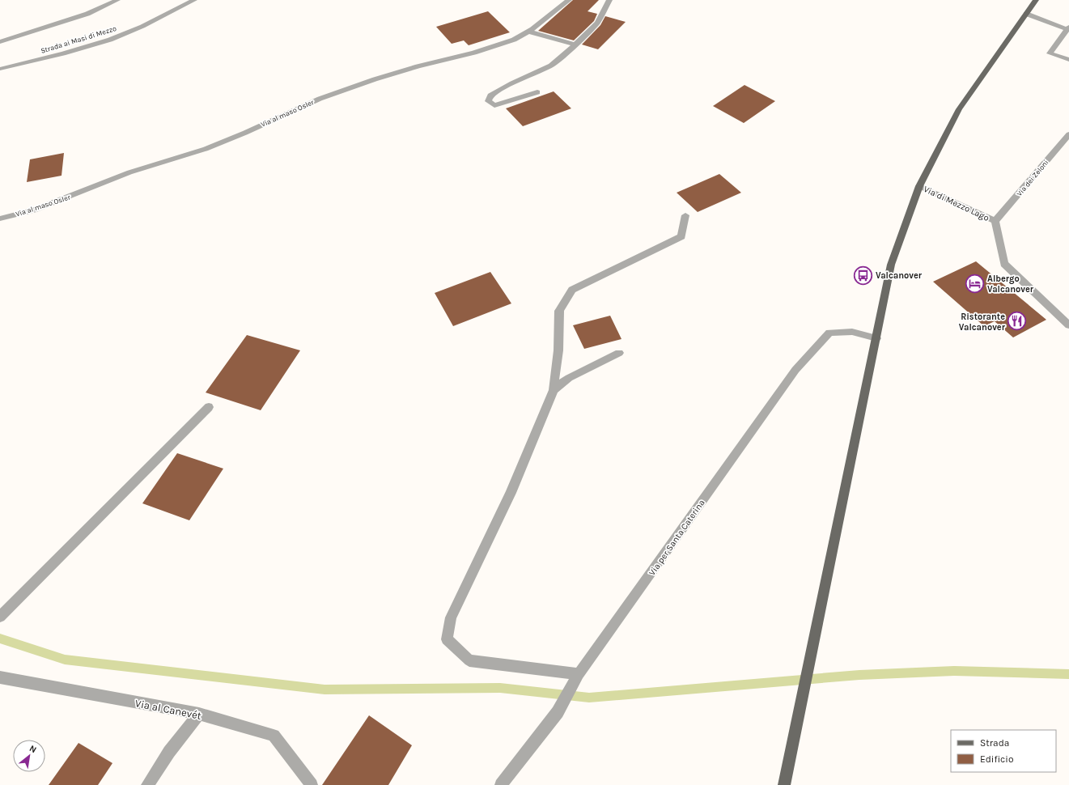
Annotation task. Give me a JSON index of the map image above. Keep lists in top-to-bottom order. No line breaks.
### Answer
{"streets":{"street":["Strada ai Masi di Mezzo","Via al maso Osler","Via dei Zeloni","Via di Mezzo Lago","Via per Santa Caterina","Via al Canevét"]},"crossings":[["Via dei Zeloni","Via di Mezzo Lago"]],"places":{"bus stop":["Valcanover"],"hotel":["Albergo Valcanover"],"restaurant":["Ristorante Valcanover"]},"legend":["Strada","Edificio"],"north":"top right"}
